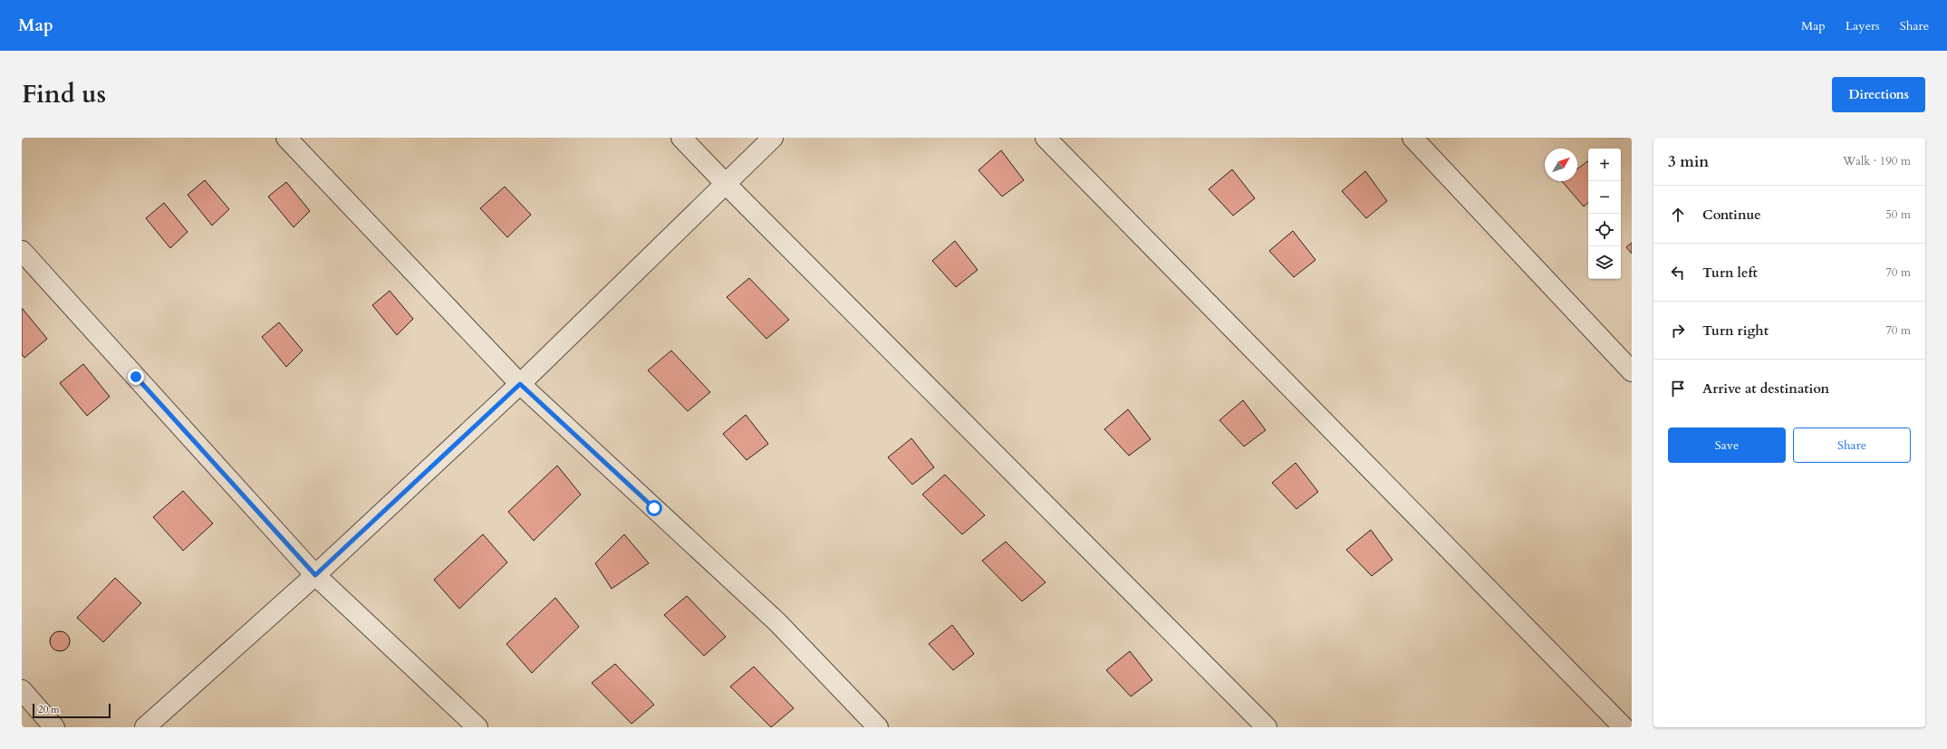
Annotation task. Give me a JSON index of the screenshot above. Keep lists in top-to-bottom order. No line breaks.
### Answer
{"scale_bar":"20 m","north":"top right","page":{"header":"Map","nav":["Map","Layers","Share"],"title":"Find us","buttons":["Directions",["Save","Share"]],"heading":["3 min","Walk · 190 m"],"map_buttons":["+","−"],"list":[["Continue","50 m"],["Turn left","70 m"],["Turn right","70 m"],"Arrive at destination"],"scale":"20 m"}}
